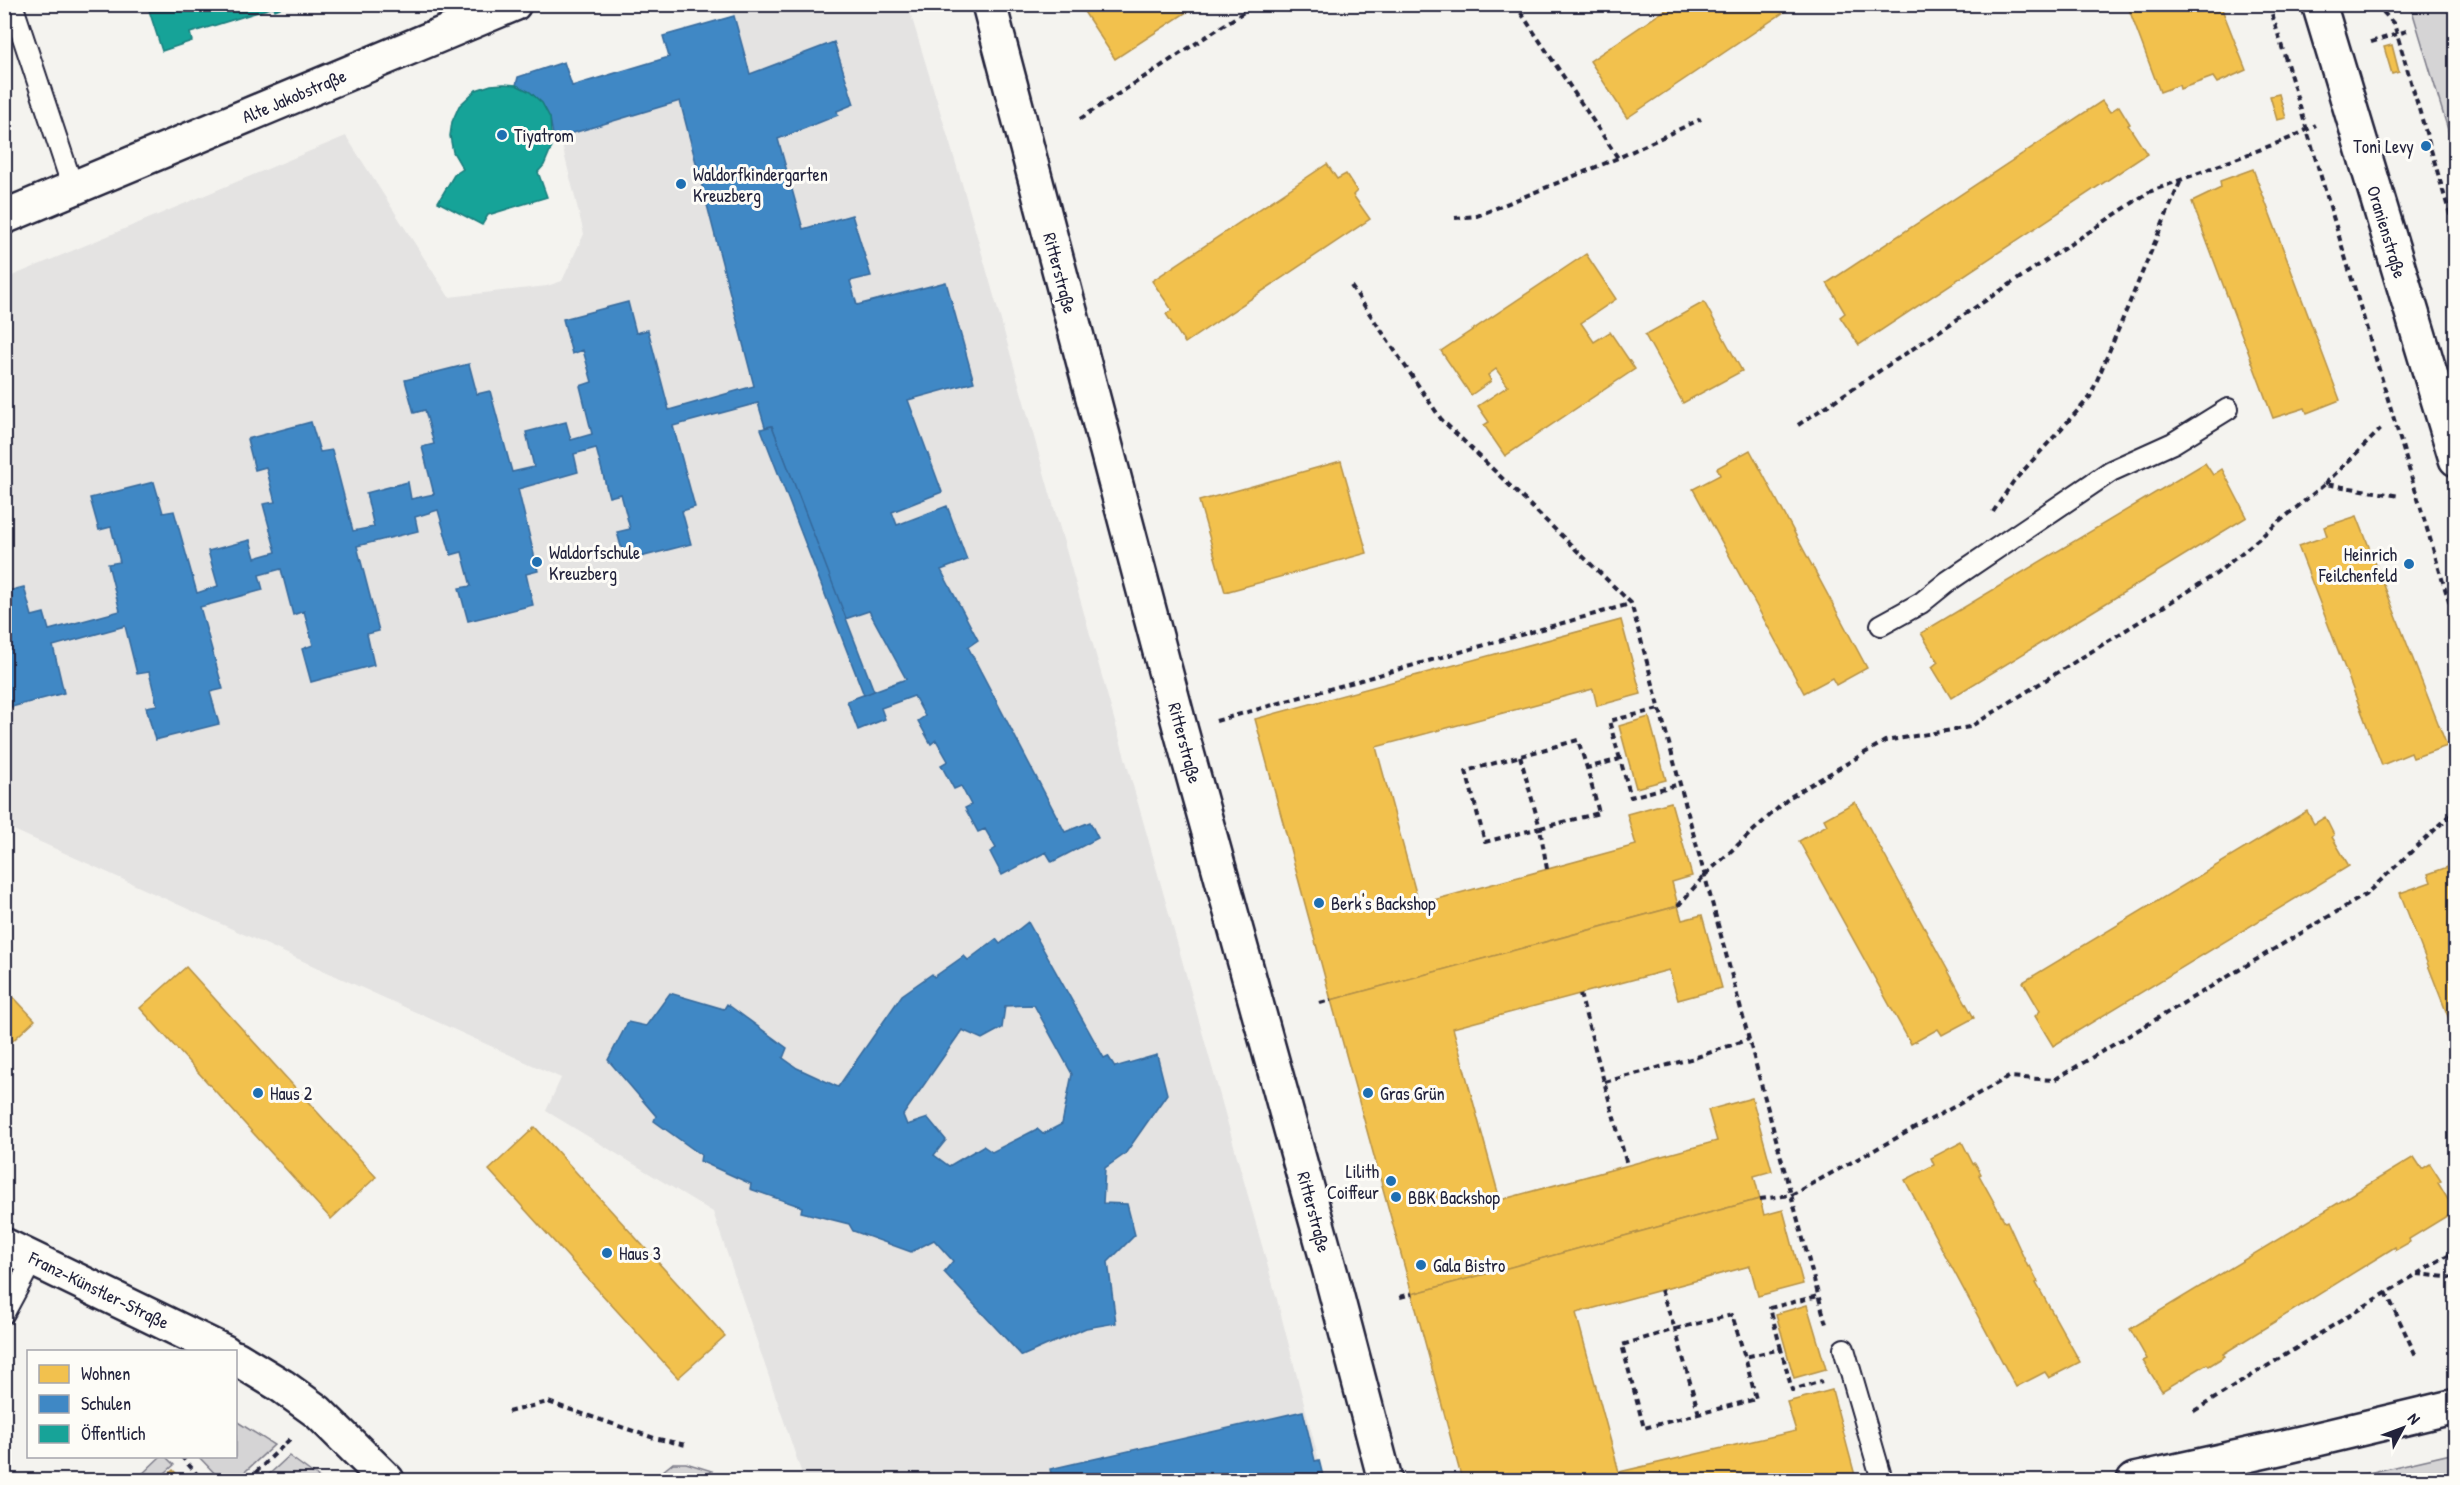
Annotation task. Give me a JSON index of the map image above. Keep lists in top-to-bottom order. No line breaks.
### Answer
{"streets":{"street":["Alte Jakobstraße","Oranienstraße","Ritterstraße","Franz-Künstler-Straße"]},"places":["Tiyatrom","Toni Levy","Waldorfkindergarten Kreuzberg","Waldorfschule Kreuzberg","Heinrich Feilchenfeld","Berk's Backshop","Haus 2","Gras Grün","Lilith Coiffeur","BBK Backshop","Haus 3","Gala Bistro"],"legend":["Wohnen","Schulen","Öffentlich"],"north":"top right"}
